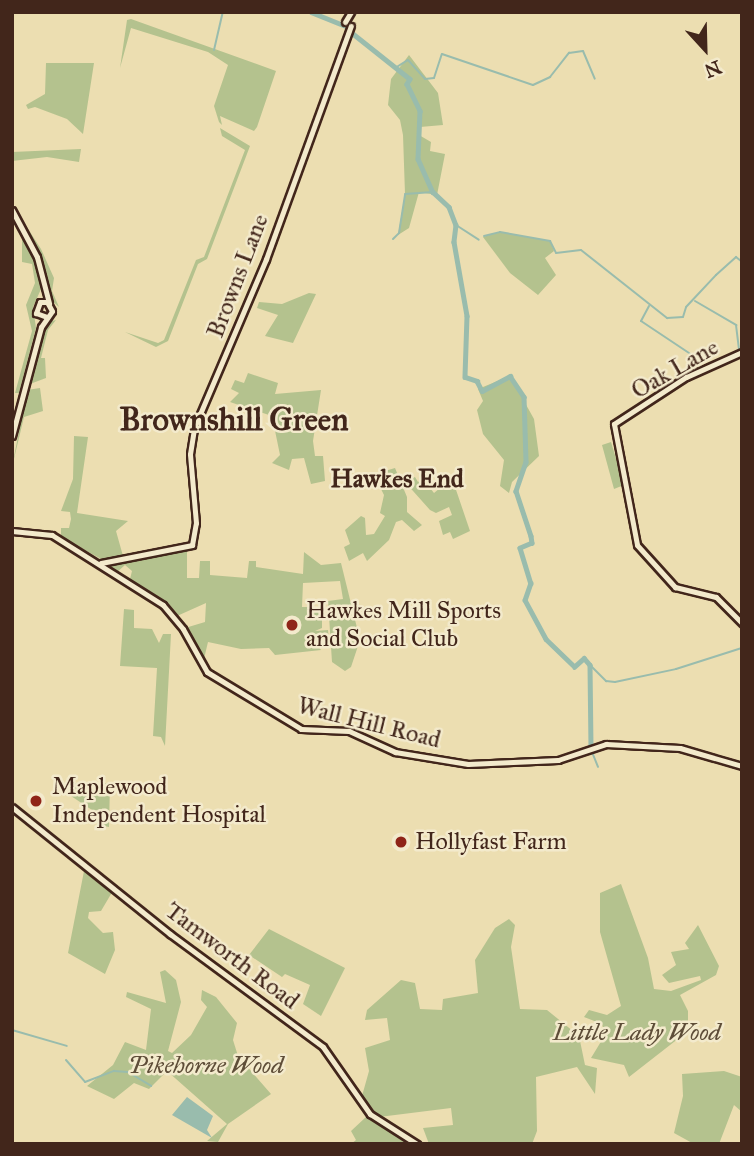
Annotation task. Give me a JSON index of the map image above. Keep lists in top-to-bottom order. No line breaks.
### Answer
{"streets":{"street":["Browns Lane","Oak Lane","Wall Hill Road","Tamworth Road"]},"crossings":[["Browns Lane","Wall Hill Road"]],"districts":["Brownshill Green","Hawkes End"],"parks":["Little Lady Wood","Pikehorne Wood"],"places":["Hawkes Mill Sports and Social Club","Maplewood Independent Hospital","Hollyfast Farm"],"north":"bottom"}
